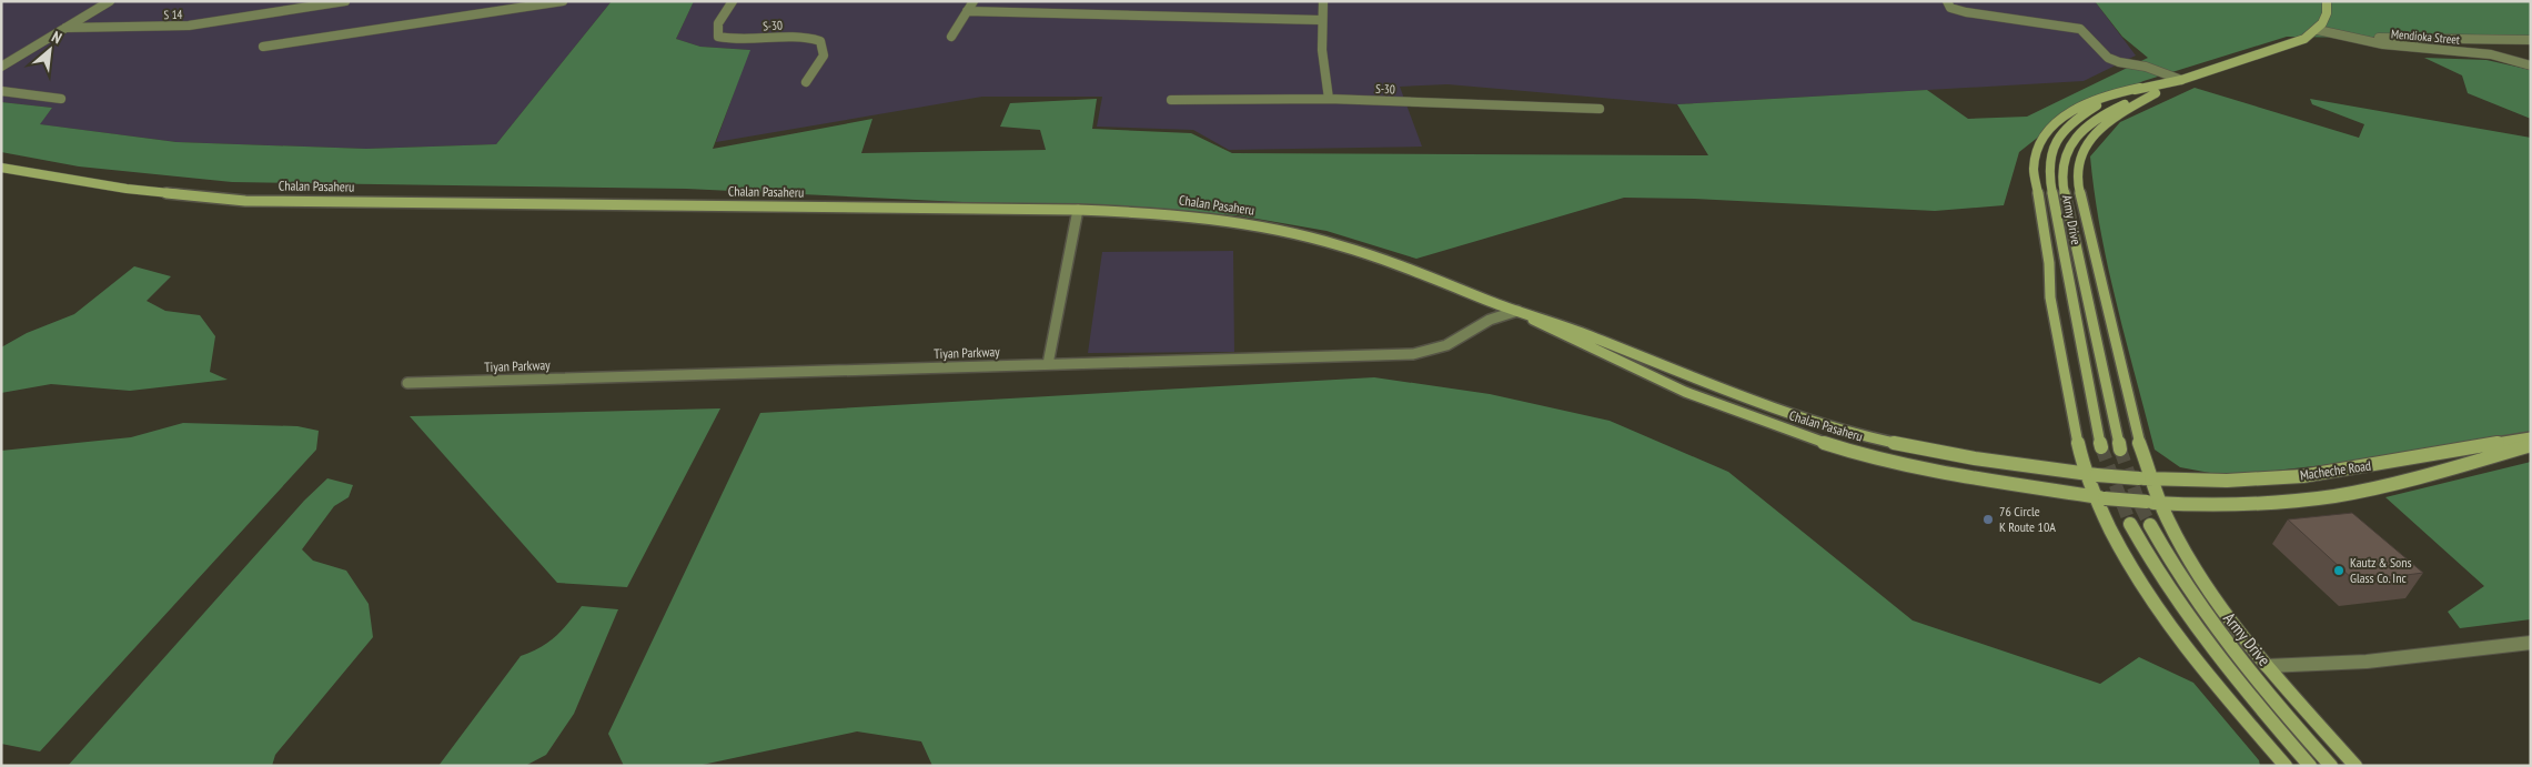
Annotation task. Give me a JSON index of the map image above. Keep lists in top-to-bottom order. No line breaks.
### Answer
{"streets":{"main road":["Chalan Pasaheru","Army Drive","Macheche Road"],"street":["S 14","S-30","Mendioka Street","Tiyan Parkway"]},"crossings":[["Mendioka Street","Army Drive"],["Chalan Pasaheru","Tiyan Parkway"],["Chalan Pasaheru","Macheche Road"]],"places":["76 Circle K Route 10A","Kautz & Sons Glass Co. Inc"],"north":"top right"}
